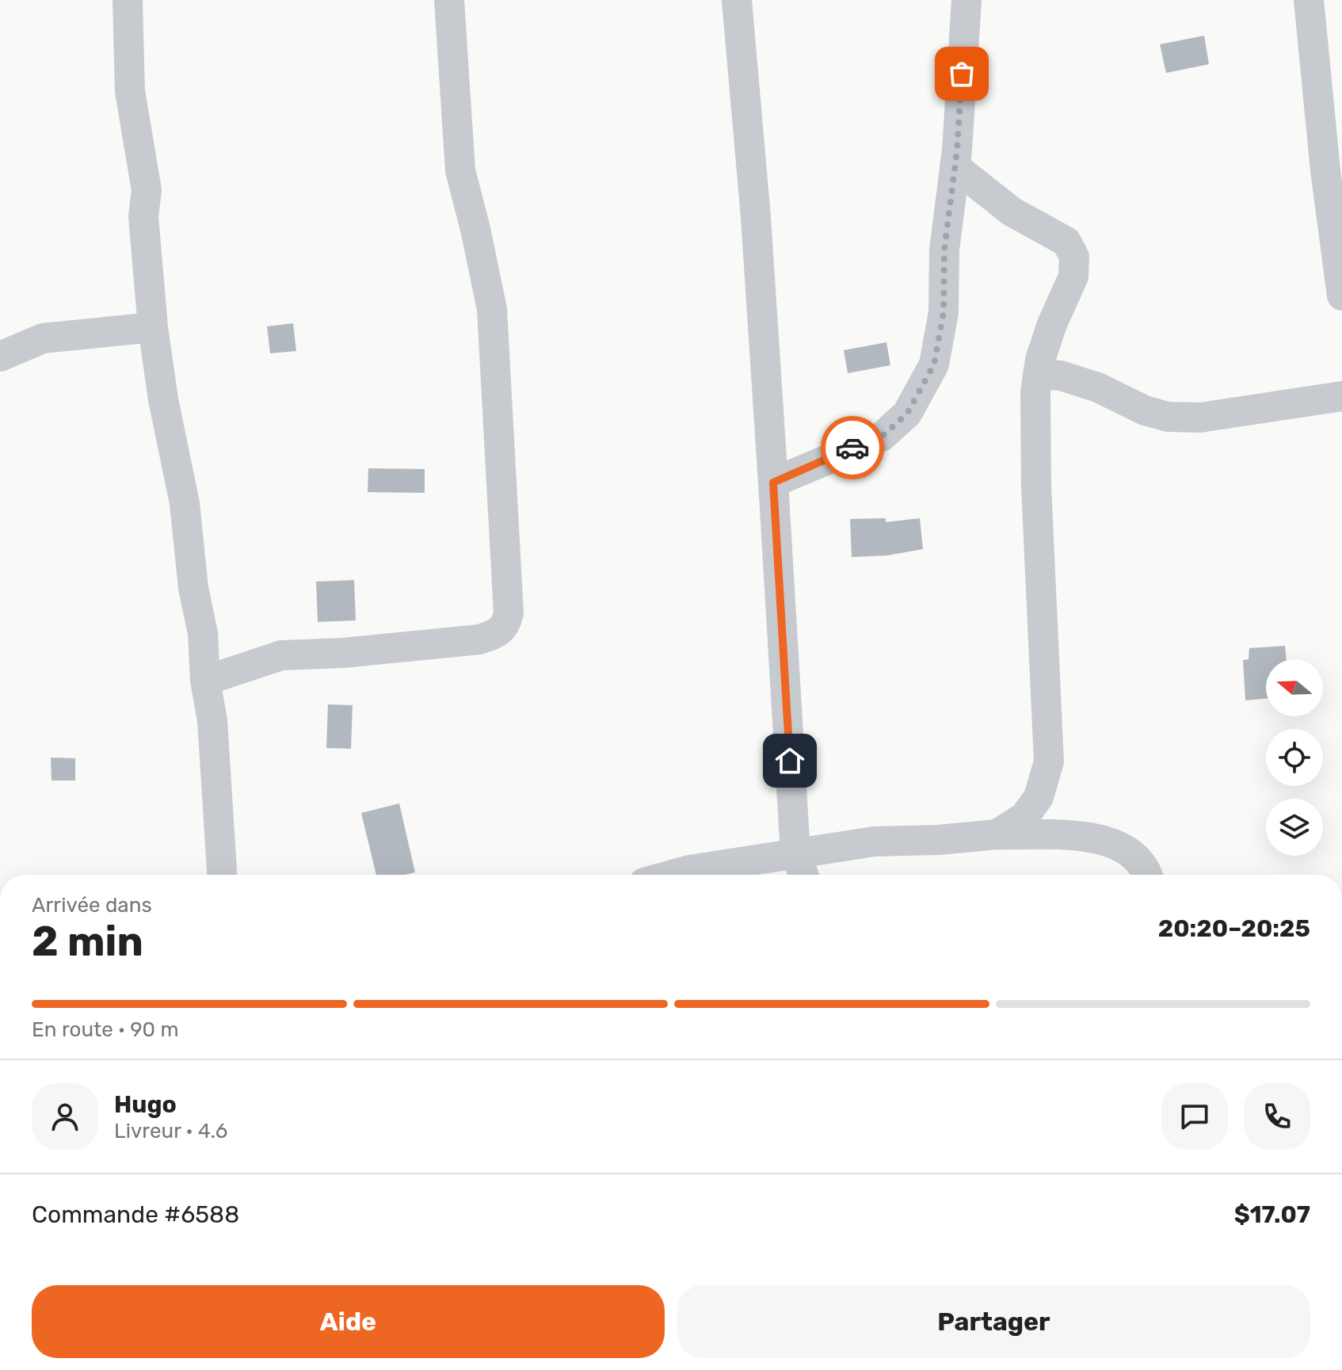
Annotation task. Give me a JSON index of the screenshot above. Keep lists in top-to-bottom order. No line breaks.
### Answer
{"north":"left","page":{"heading":["2 min","Arrivée dans","20:20–20:25"],"panel":["Hugo","Livreur · 4.6","Commande #6588","$17.07"],"bar":"En route · 90 m","buttons":["Aide","Partager"]}}
